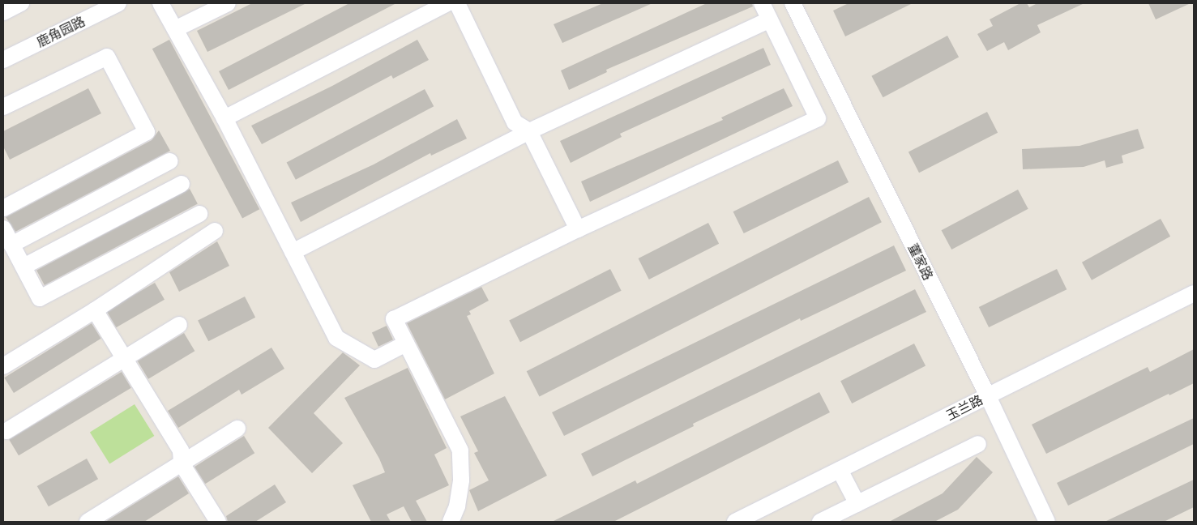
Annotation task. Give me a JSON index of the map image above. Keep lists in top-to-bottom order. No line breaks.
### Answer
{"streets":{"street":["鹿角园路","董家路","玉兰路"]},"crossings":[["董家路","玉兰路"]]}
